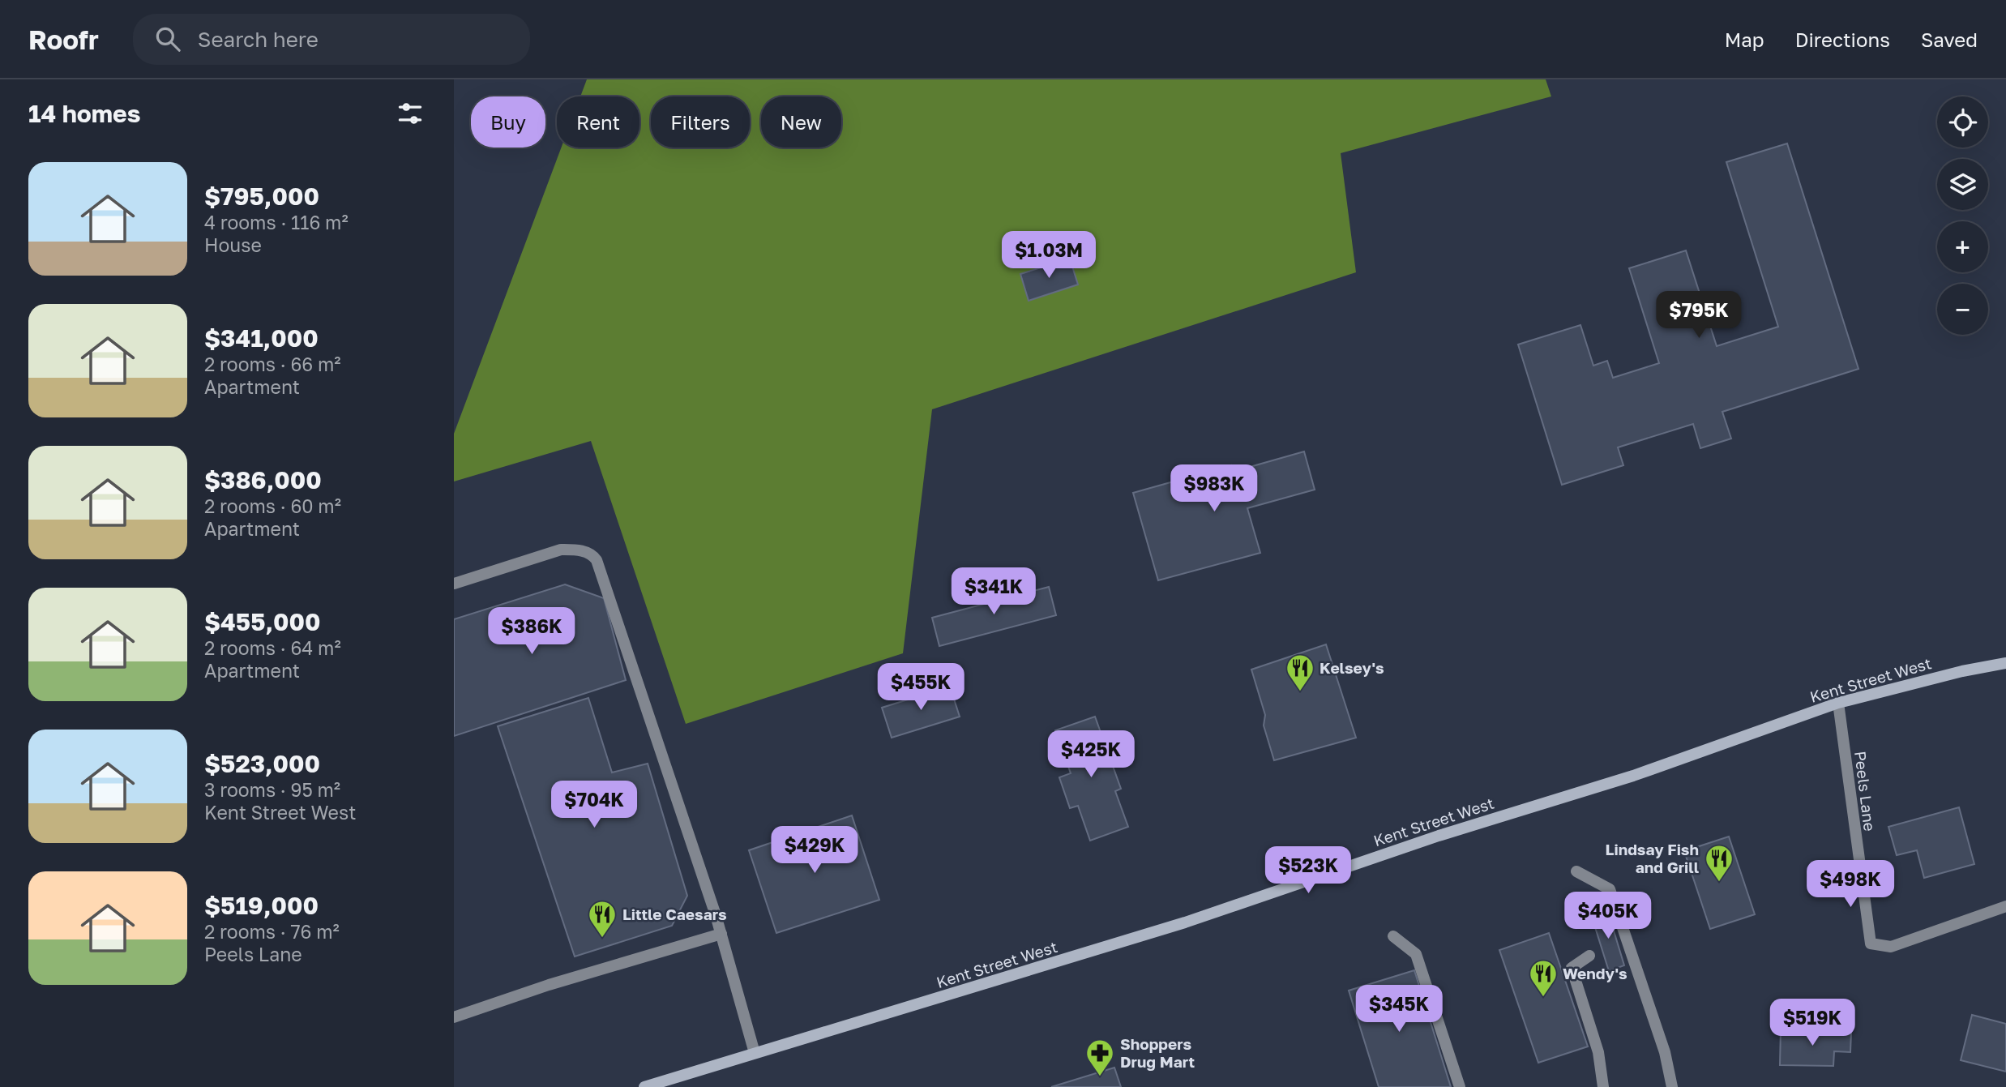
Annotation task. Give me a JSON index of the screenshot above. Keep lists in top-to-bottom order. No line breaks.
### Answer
{"streets":{"main road":["Kent Street West"],"street":["Peels Lane"]},"crossings":[["Kent Street West","Peels Lane"]],"places":{"restaurant":["Kelsey's","Lindsay Fish and Grill","Little Caesars","Wendy's"],"pharmacy":["Shoppers Drug Mart"]},"page":{"header":"Roofr","search":"Search here","nav":["Map","Directions","Saved"],"heading":"14 homes","map_buttons":["+","−"],"chip":["Buy","Rent","Filters","New"],"list":[{"name":"$795,000","note":"4 rooms · 116 m² · House"},{"name":"$341,000","note":"2 rooms · 66 m² · Apartment"},{"name":"$386,000","note":"2 rooms · 60 m² · Apartment"},{"name":"$455,000","note":"2 rooms · 64 m² · Apartment"},{"name":"$523,000","note":"3 rooms · 95 m² · Kent Street West"},{"name":"$519,000","note":"2 rooms · 76 m² · Peels Lane"}],"price":["$1.03M","$795K","$983K","$341K","$386K","$455K","$425K","$704K","$429K","$523K","$498K","$405K","$345K","$519K"]}}
